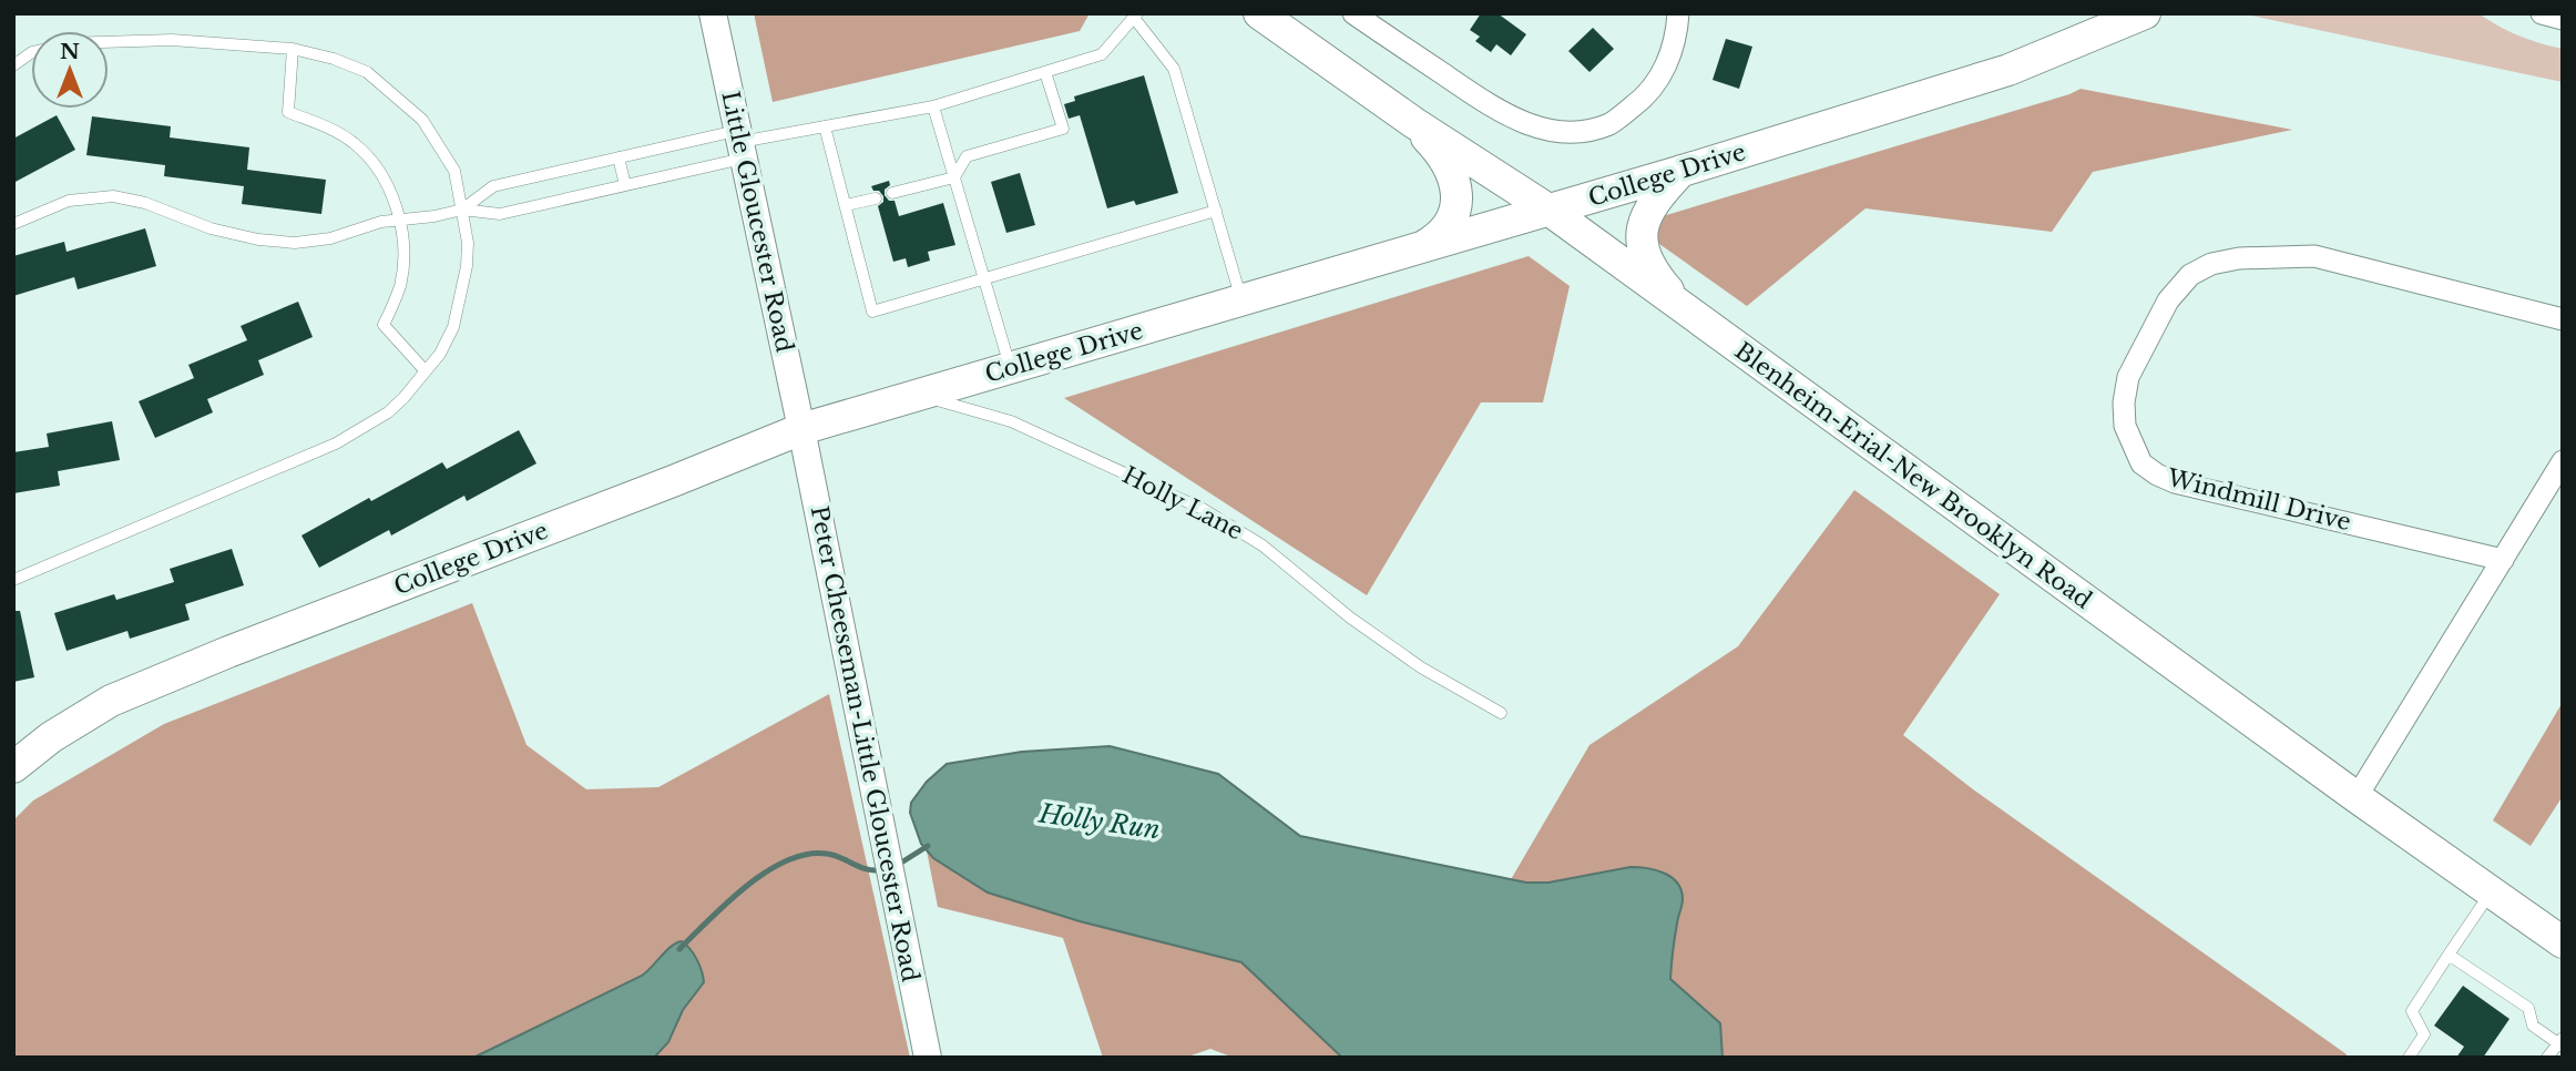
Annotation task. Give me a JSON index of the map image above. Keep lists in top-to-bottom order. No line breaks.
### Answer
{"streets":{"main road":["College Drive","Blenheim-Erial-New Brooklyn Road"],"street":["Little Gloucester Road","Windmill Drive","Peter Cheeseman-Little Gloucester Road"],"lane":["Holly Lane"]},"crossings":[["College Drive","Little Gloucester Road"],["College Drive","Blenheim-Erial-New Brooklyn Road"],["College Drive","Holly Lane"],["College Drive","Peter Cheeseman-Little Gloucester Road"],["Little Gloucester Road","Peter Cheeseman-Little Gloucester Road"]],"water":["Holly Run"],"north":"top"}
